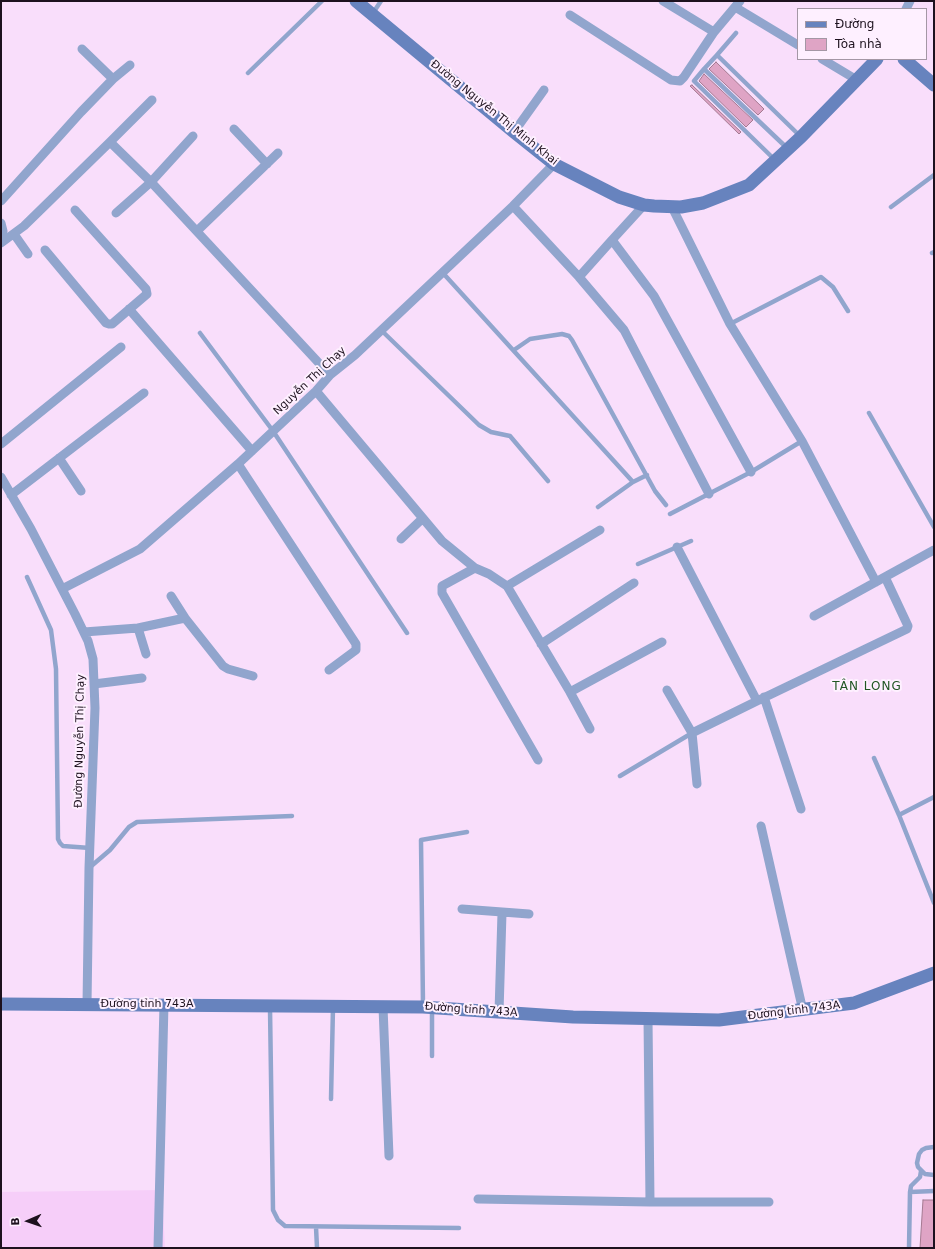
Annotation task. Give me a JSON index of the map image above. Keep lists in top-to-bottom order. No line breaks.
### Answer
{"streets":{"main road":["Đường Nguyễn Thị Minh Khai","Đường tỉnh 743A"],"street":["Nguyễn Thị Chạy","Đường Nguyễn Thị Chạy"]},"crossings":[["Đường Nguyễn Thị Minh Khai","Nguyễn Thị Chạy"],["Nguyễn Thị Chạy","Đường Nguyễn Thị Chạy"],["Đường Nguyễn Thị Chạy","Đường tỉnh 743A"]],"districts":["TÂN LONG"],"legend":["Đường","Tòa nhà"],"north":"left"}
